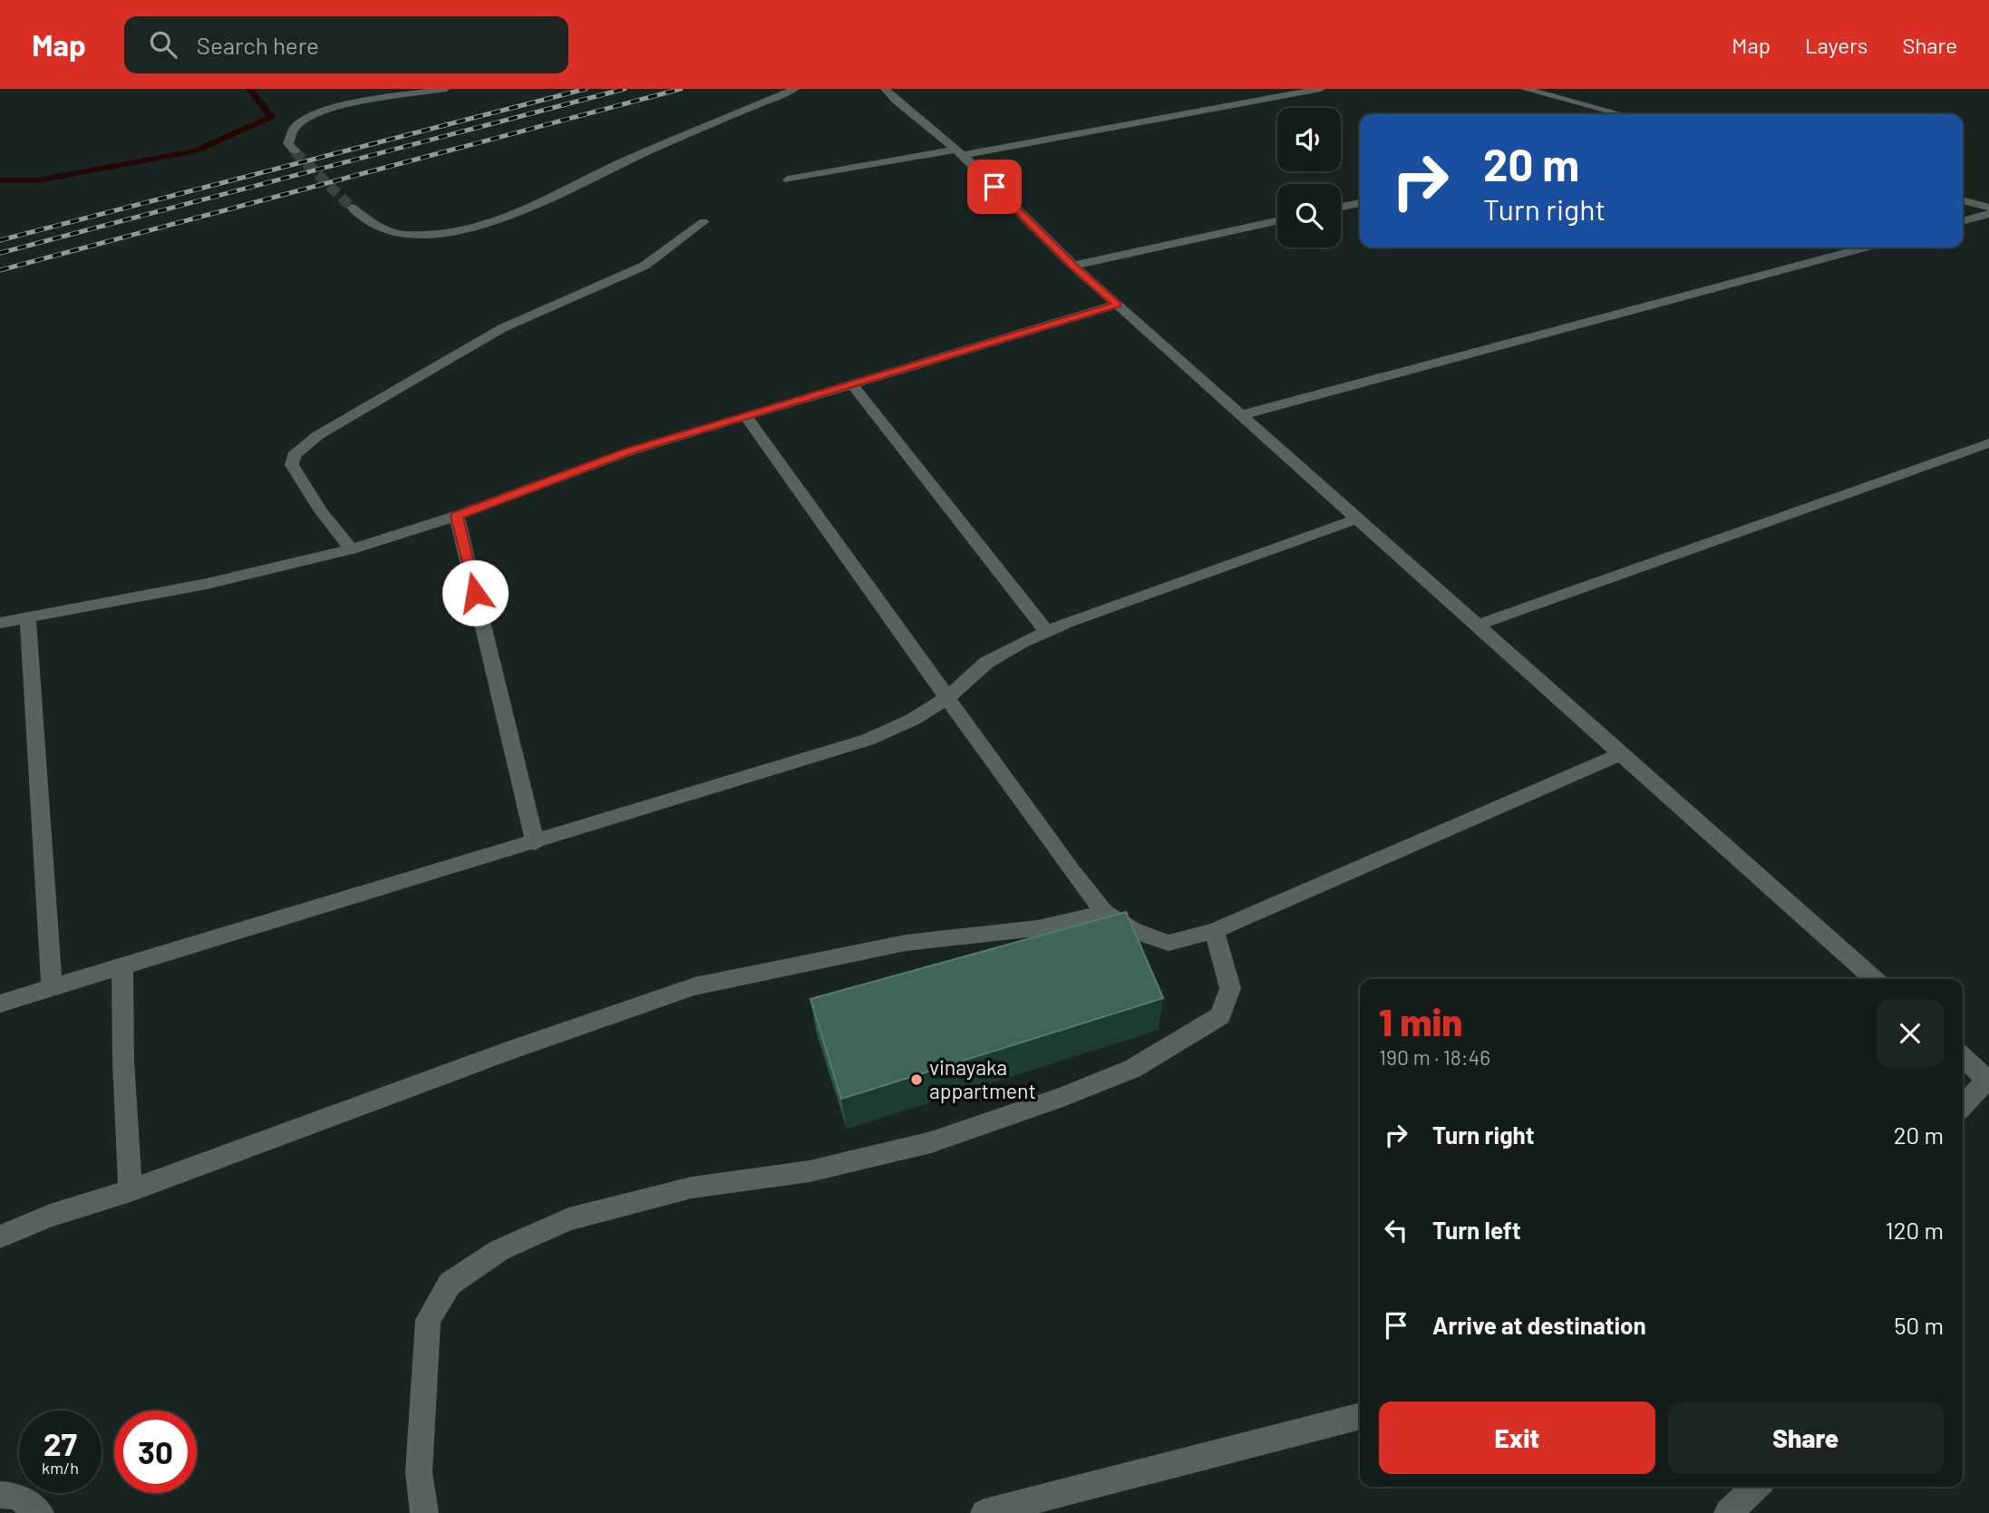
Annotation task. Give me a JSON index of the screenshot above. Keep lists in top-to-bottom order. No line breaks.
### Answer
{"places":["vinayaka appartment"],"page":{"header":"Map","search":"Search here","nav":["Map","Layers","Share"],"turn":["20 m","Turn right"],"heading":["1 min","190 m · 18:46"],"list":[{"name":"Turn right","value":"20 m"},{"name":"Turn left","value":"120 m"},{"name":"Arrive at destination","value":"50 m"}],"buttons":["Exit","Share"],"speed":"27 km/h","limit":"30"}}
